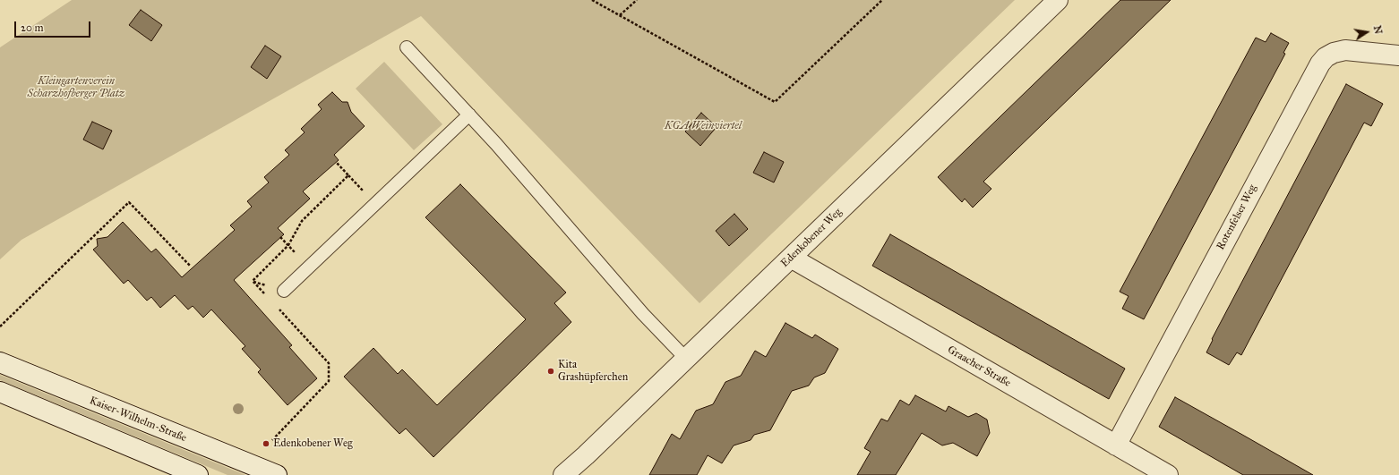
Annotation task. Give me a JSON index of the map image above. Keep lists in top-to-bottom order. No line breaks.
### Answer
{"streets":{"street":["Rotenfelser Weg","Edenkobener Weg","Graacher Straße","Kaiser-Wilhelm-Straße"]},"crossings":[["Rotenfelser Weg","Graacher Straße"],["Edenkobener Weg","Graacher Straße"]],"parks":["Kleingartenverein Scharzhofberger Platz","KGA Weinviertel"],"places":["Kita Grashüpferchen","Edenkobener Weg"],"scale_bar":"20 m","north":"right"}
